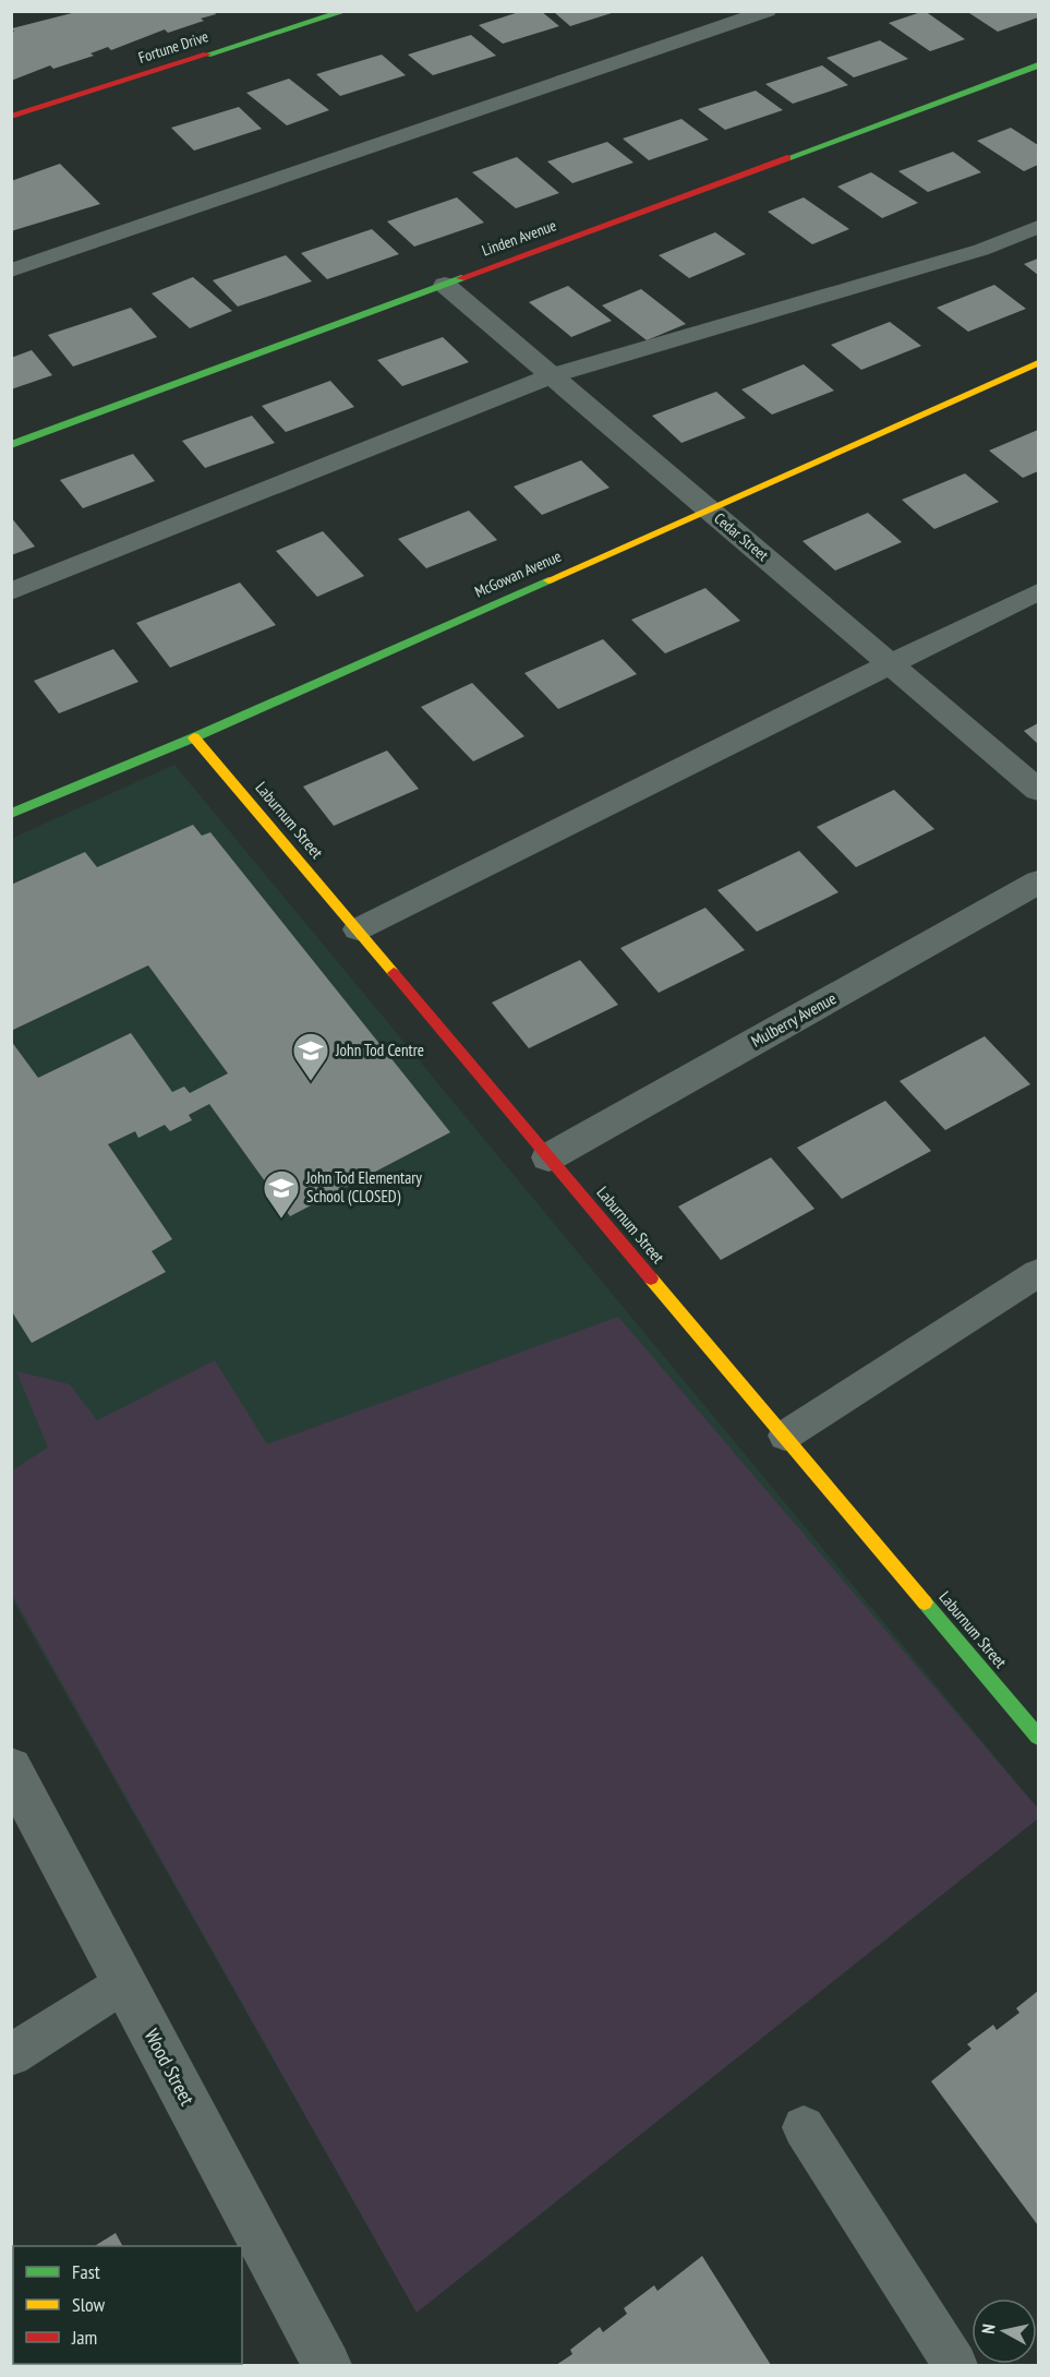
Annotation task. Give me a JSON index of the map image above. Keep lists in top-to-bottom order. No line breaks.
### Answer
{"streets":{"street":["Fortune Drive","Linden Avenue","Cedar Street","McGowan Avenue","Laburnum Street","Mulberry Avenue","Wood Street"]},"crossings":[["Linden Avenue","Cedar Street"],["Cedar Street","McGowan Avenue"],["McGowan Avenue","Laburnum Street"],["Laburnum Street","Mulberry Avenue"]],"places":{"school or university":["John Tod Centre","John Tod Elementary School (CLOSED)"]},"legend":["Fast","Slow","Jam"],"north":"left"}
